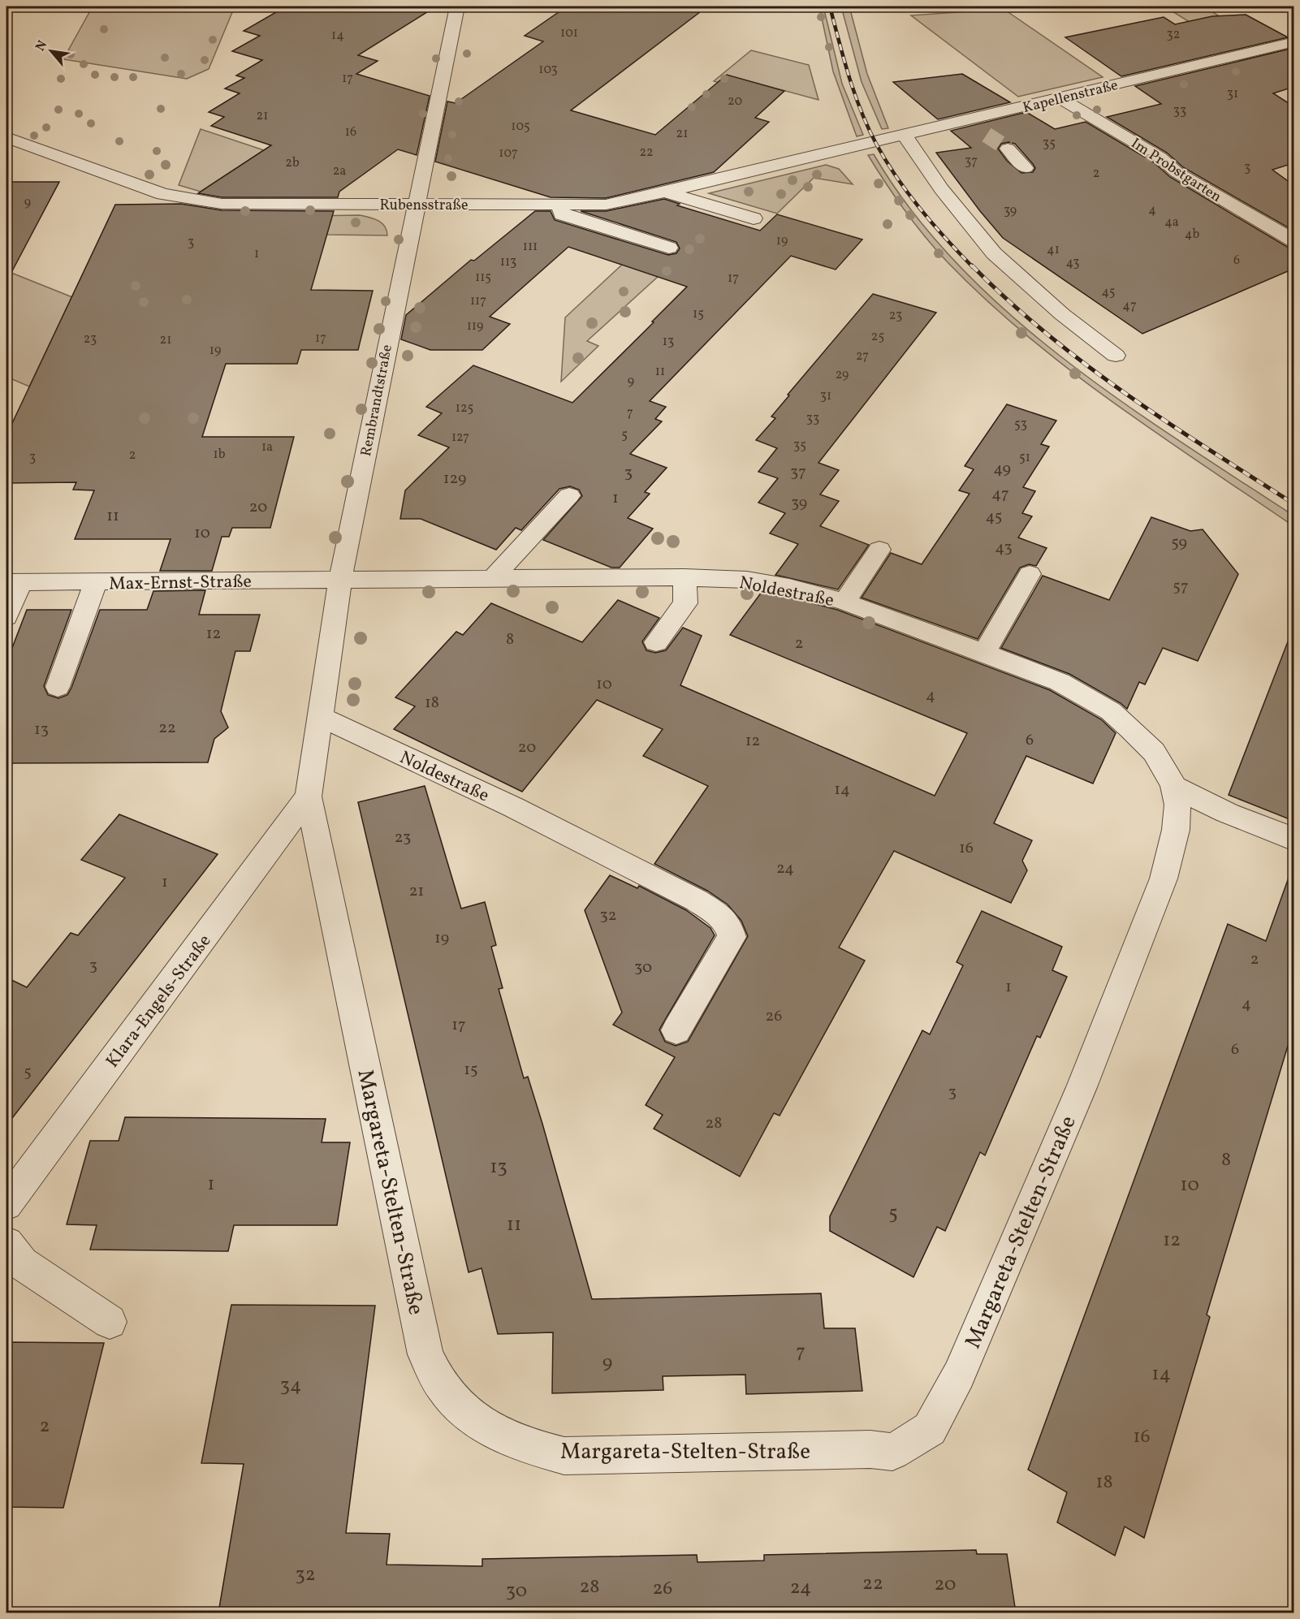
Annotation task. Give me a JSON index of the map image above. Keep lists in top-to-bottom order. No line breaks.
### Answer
{"streets":{"street":["Kapellenstraße","Im Probstgarten","Rubensstraße","Rembrandtstraße","Max-Ernst-Straße","Noldestraße","Klara-Engels-Straße","Margareta-Stelten-Straße"]},"crossings":[["Kapellenstraße","Im Probstgarten"],["Kapellenstraße","Rubensstraße"],["Rubensstraße","Rembrandtstraße"],["Rembrandtstraße","Max-Ernst-Straße"],["Rembrandtstraße","Noldestraße"],["Rembrandtstraße","Klara-Engels-Straße"],["Rembrandtstraße","Margareta-Stelten-Straße"],["Max-Ernst-Straße","Noldestraße"],["Noldestraße","Margareta-Stelten-Straße"],["Klara-Engels-Straße","Margareta-Stelten-Straße"]],"house_numbers":["101","32","14","103","17","31","20","33","21","105","16","21","35","22","107","37","2b","3","2a","2","9","4","39","4a","4b","19","3","111","41","1","6","113","43","115","17","45","117","47","15","23","119","25","17","23","21","13","19","27","11","29","9","31","125","7","33","53","5","127","35","1a","1b","2","3","51","49","37","3","129","47","1","39","20","11","45","10","59","43","57","12","8","2","10","4","18","22","13","6","12","20","14","23","16","24","1","21","32","19","2","3","30","1","4","26","17","6","15","5","3","28","8","13","1","10","5","11","12","7","9","14","34","2","16","18","32","22","20","28","24","26","30"],"north":"top left"}
